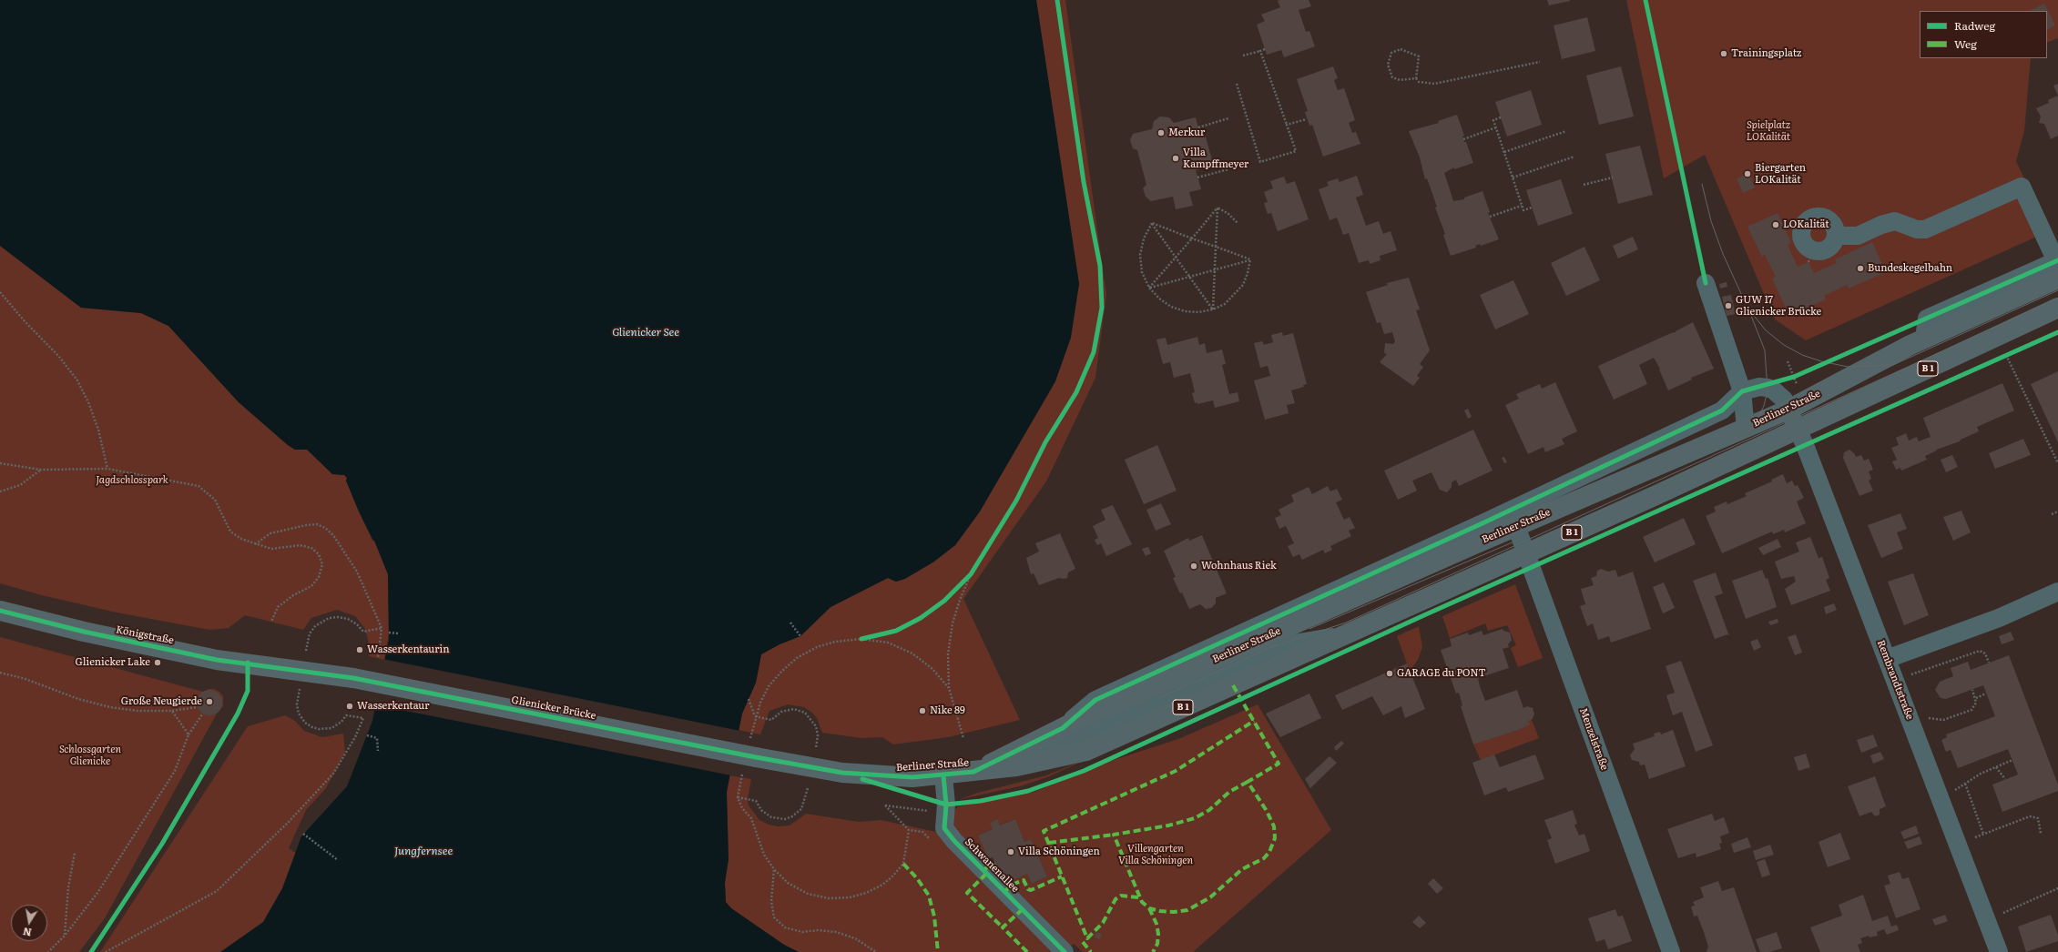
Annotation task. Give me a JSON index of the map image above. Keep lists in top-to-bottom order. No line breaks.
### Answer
{"streets":{"main road":["B 1","Berliner Straße","Königstraße","Glienicker Brücke"],"street":["Rembrandtstraße","Menzelstraße","Schwanenallee"]},"crossings":[["Berliner Straße","Rembrandtstraße"],["Berliner Straße","Glienicker Brücke"],["Berliner Straße","Menzelstraße"],["Berliner Straße","Schwanenallee"],["Königstraße","Glienicker Brücke"]],"water":["Glienicker See","Jungfernsee"],"parks":["Spielplatz LOKalität","Jagdschlosspark","Schlossgarten Glienicke","Villengarten Villa Schöningen"],"places":["Trainingsplatz","Merkur","Villa Kampffmeyer","Biergarten LOKalität","LOKalität","Bundeskegelbahn","GUW 17 Glienicker Brücke","Wohnhaus Riek","Wasserkentaurin","Glienicker Lake","GARAGE du PONT","Große Neugierde","Wasserkentaur","Nike 89","Villa Schöningen"],"legend":["Radweg","Weg"],"north":"bottom"}
